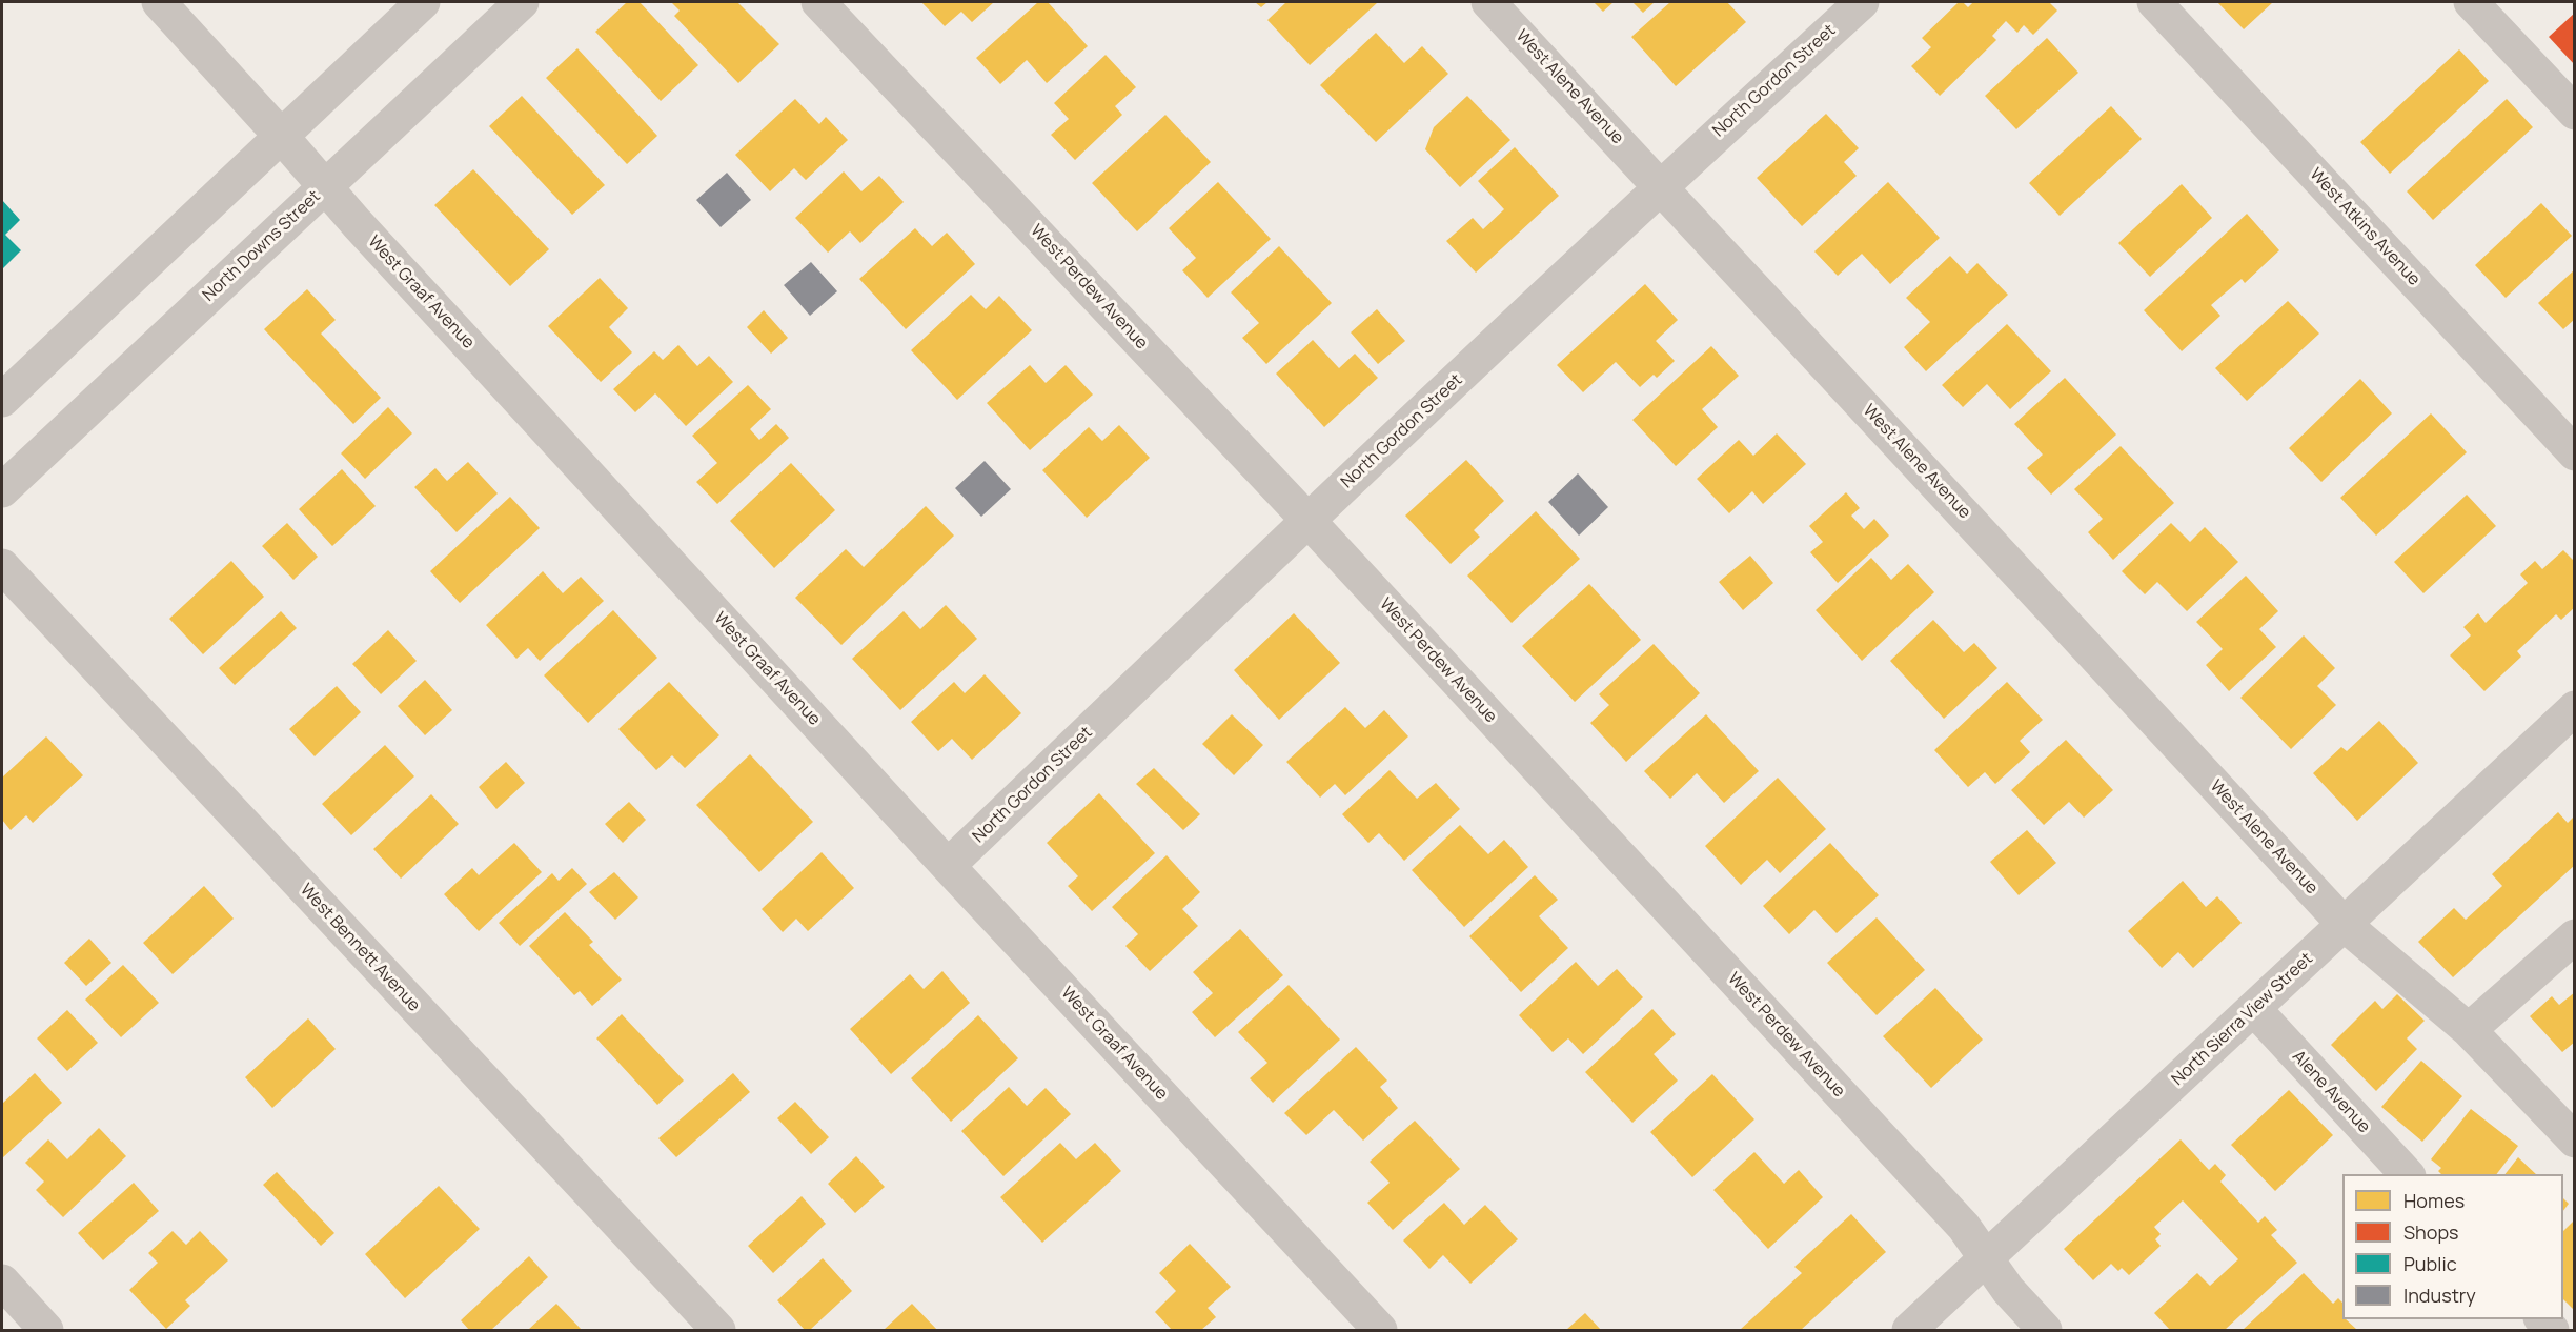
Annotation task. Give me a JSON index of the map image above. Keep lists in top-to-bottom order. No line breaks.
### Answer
{"streets":{"street":["North Gordon Street","West Alene Avenue","West Atkins Avenue","North Downs Street","West Perdew Avenue","West Graaf Avenue","West Bennett Avenue","North Sierra View Street","Alene Avenue"]},"crossings":[["North Gordon Street","West Alene Avenue"],["North Gordon Street","West Perdew Avenue"],["North Gordon Street","West Graaf Avenue"],["West Alene Avenue","North Sierra View Street"],["North Downs Street","West Graaf Avenue"],["West Perdew Avenue","North Sierra View Street"],["North Sierra View Street","Alene Avenue"]],"legend":["Homes","Shops","Public","Industry"]}
